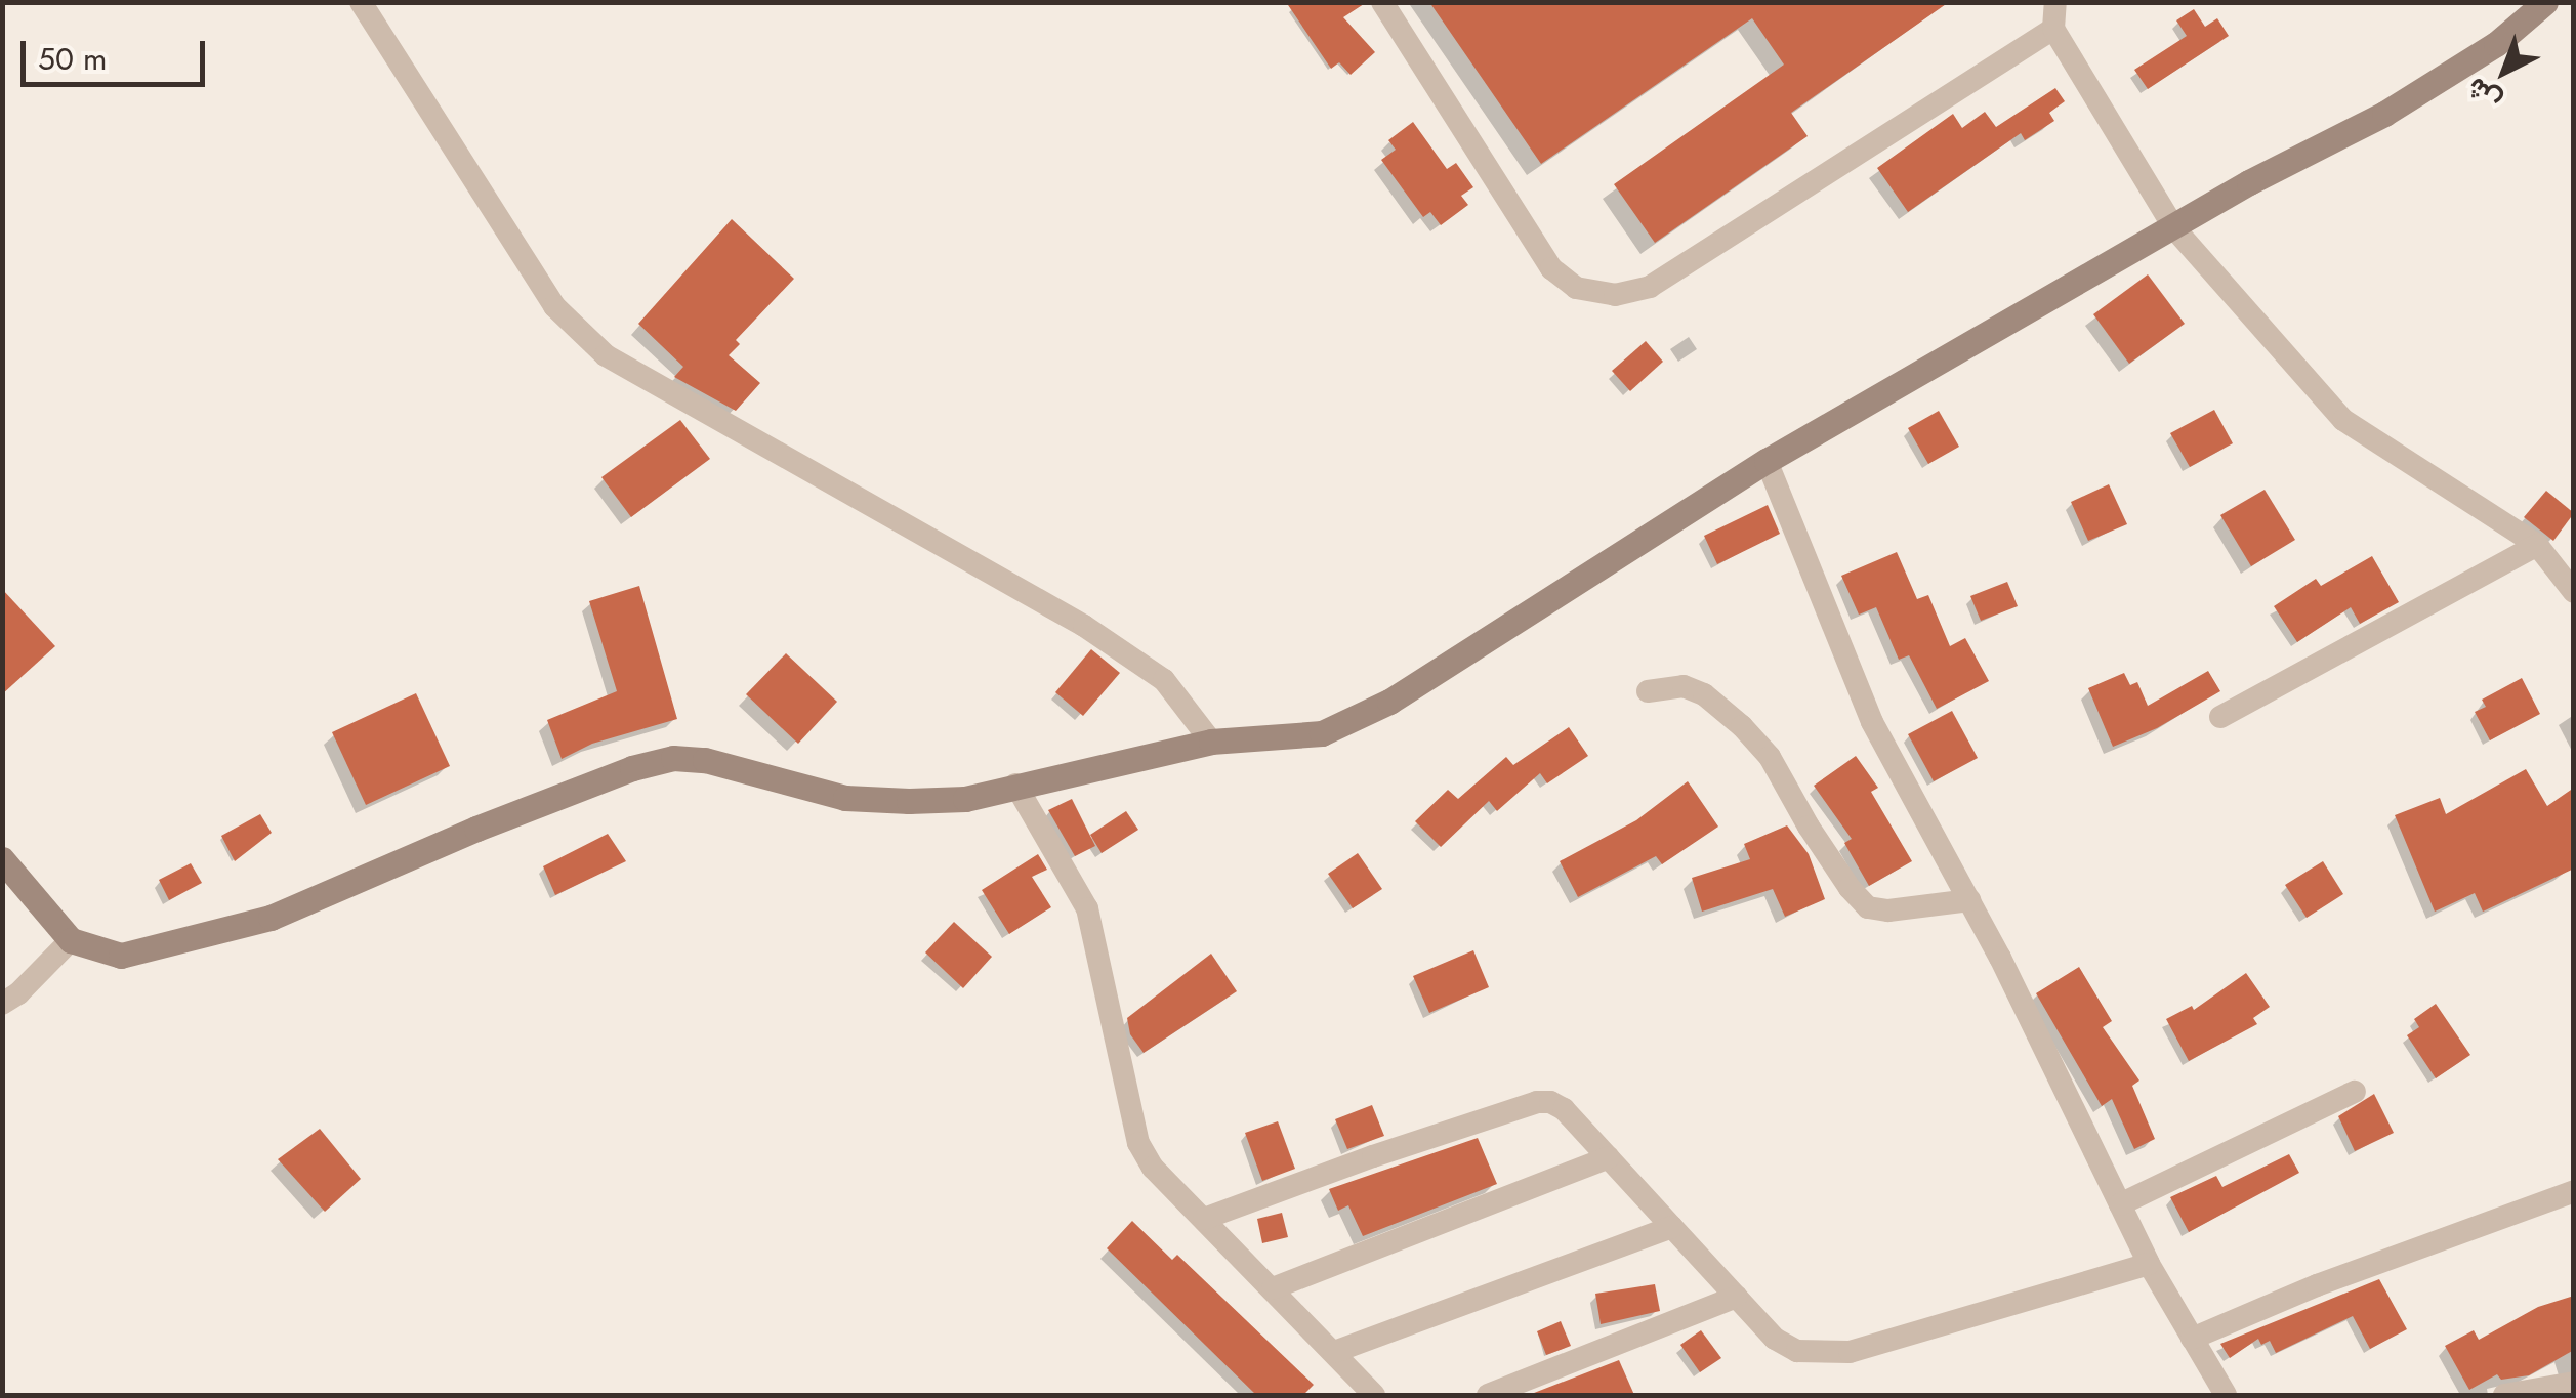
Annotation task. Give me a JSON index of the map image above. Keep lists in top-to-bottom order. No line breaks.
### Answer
{"scale_bar":"50 m","north":"bottom left"}
